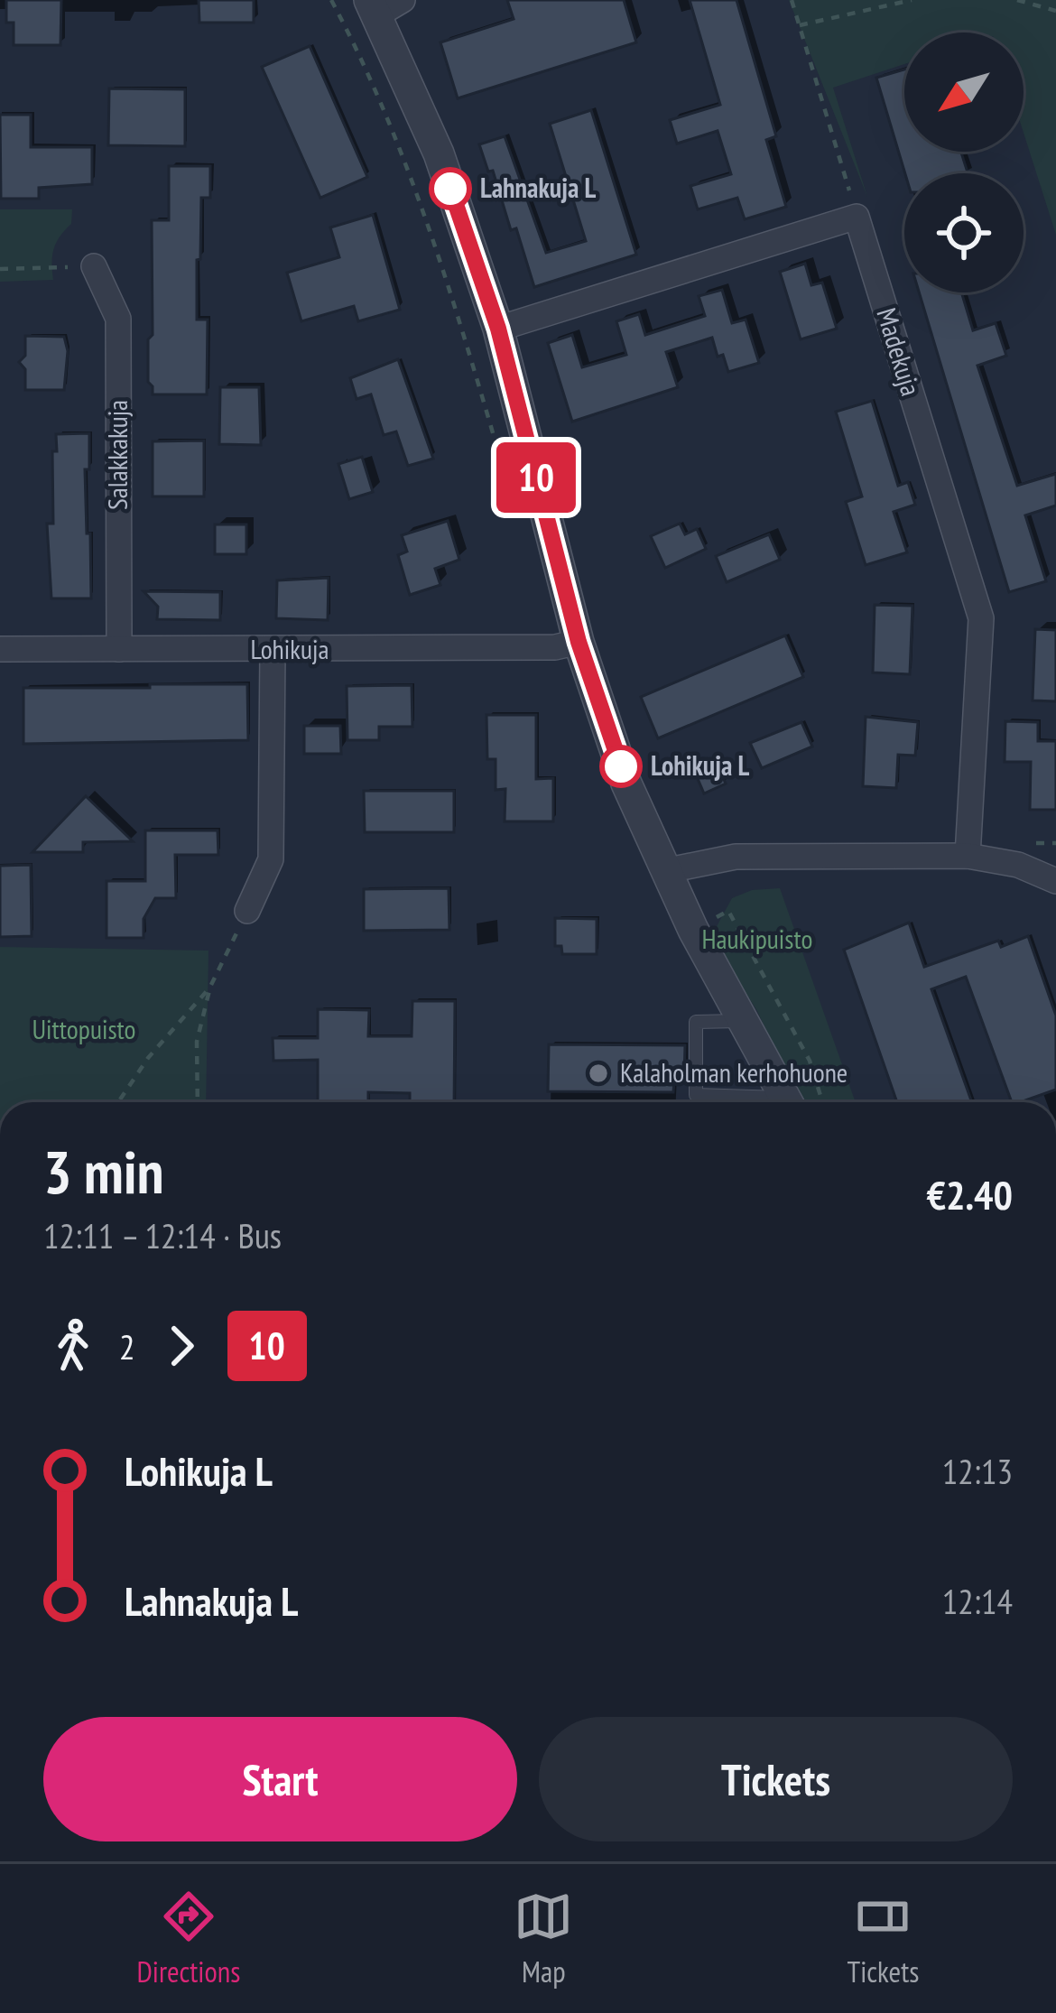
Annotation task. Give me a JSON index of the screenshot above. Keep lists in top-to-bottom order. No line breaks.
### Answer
{"streets":{"street":["Madekuja","Salakkakuja","Lohikuja"]},"crossings":[["Salakkakuja","Lohikuja"]],"parks":["Haukipuisto","Uittopuisto"],"places":["Lahnakuja L","Lohikuja L","Kalaholman kerhohuone"],"lines":["bus line 10"],"north":"bottom left","page":{"on_map":"10","heading":["3 min","12:11 – 12:14 · Bus","€2.40"],"legs":["2","10"],"list":[{"name":"Lohikuja L","value":"12:13"},{"name":"Lahnakuja L","value":"12:14"}],"buttons":["Start","Tickets"],"tabs":["Directions","Map","Tickets"]}}
